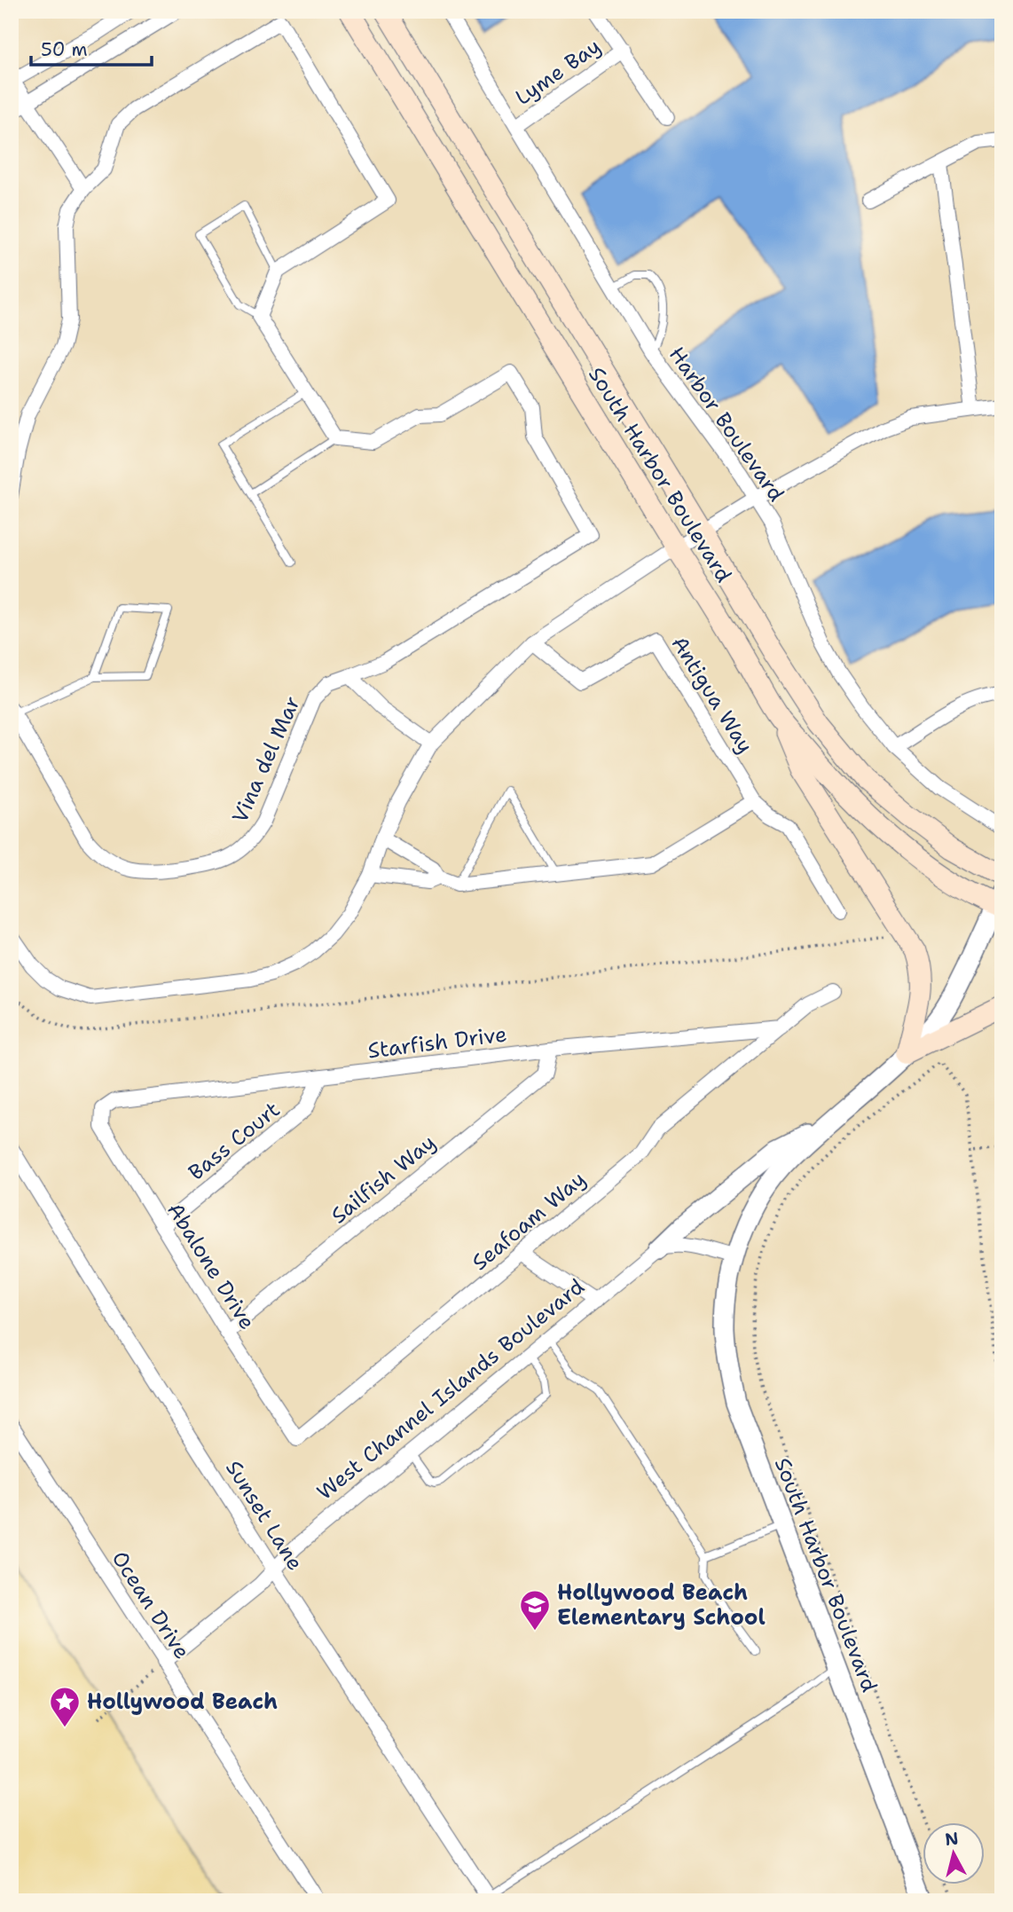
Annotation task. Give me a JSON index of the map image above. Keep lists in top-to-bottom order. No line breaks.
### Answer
{"streets":{"main road":["South Harbor Boulevard"],"street":["Lyme Bay","Harbor Boulevard","Antigua Way","Vina del Mar","Starfish Drive","Bass Court","Sailfish Way","Seafoam Way","Abalone Drive","West Channel Islands Boulevard","Sunset Lane","Ocean Drive"]},"crossings":[["Lyme Bay","Harbor Boulevard"],["South Harbor Boulevard","West Channel Islands Boulevard"],["Starfish Drive","Bass Court"],["Starfish Drive","Sailfish Way"],["Starfish Drive","Seafoam Way"],["Starfish Drive","Abalone Drive"],["Bass Court","Abalone Drive"],["Sailfish Way","Abalone Drive"],["Seafoam Way","Abalone Drive"],["West Channel Islands Boulevard","Sunset Lane"],["West Channel Islands Boulevard","Ocean Drive"]],"places":{"school or university":["Hollywood Beach Elementary School"],"place":["Hollywood Beach"]},"scale_bar":"50 m","north":"top"}
